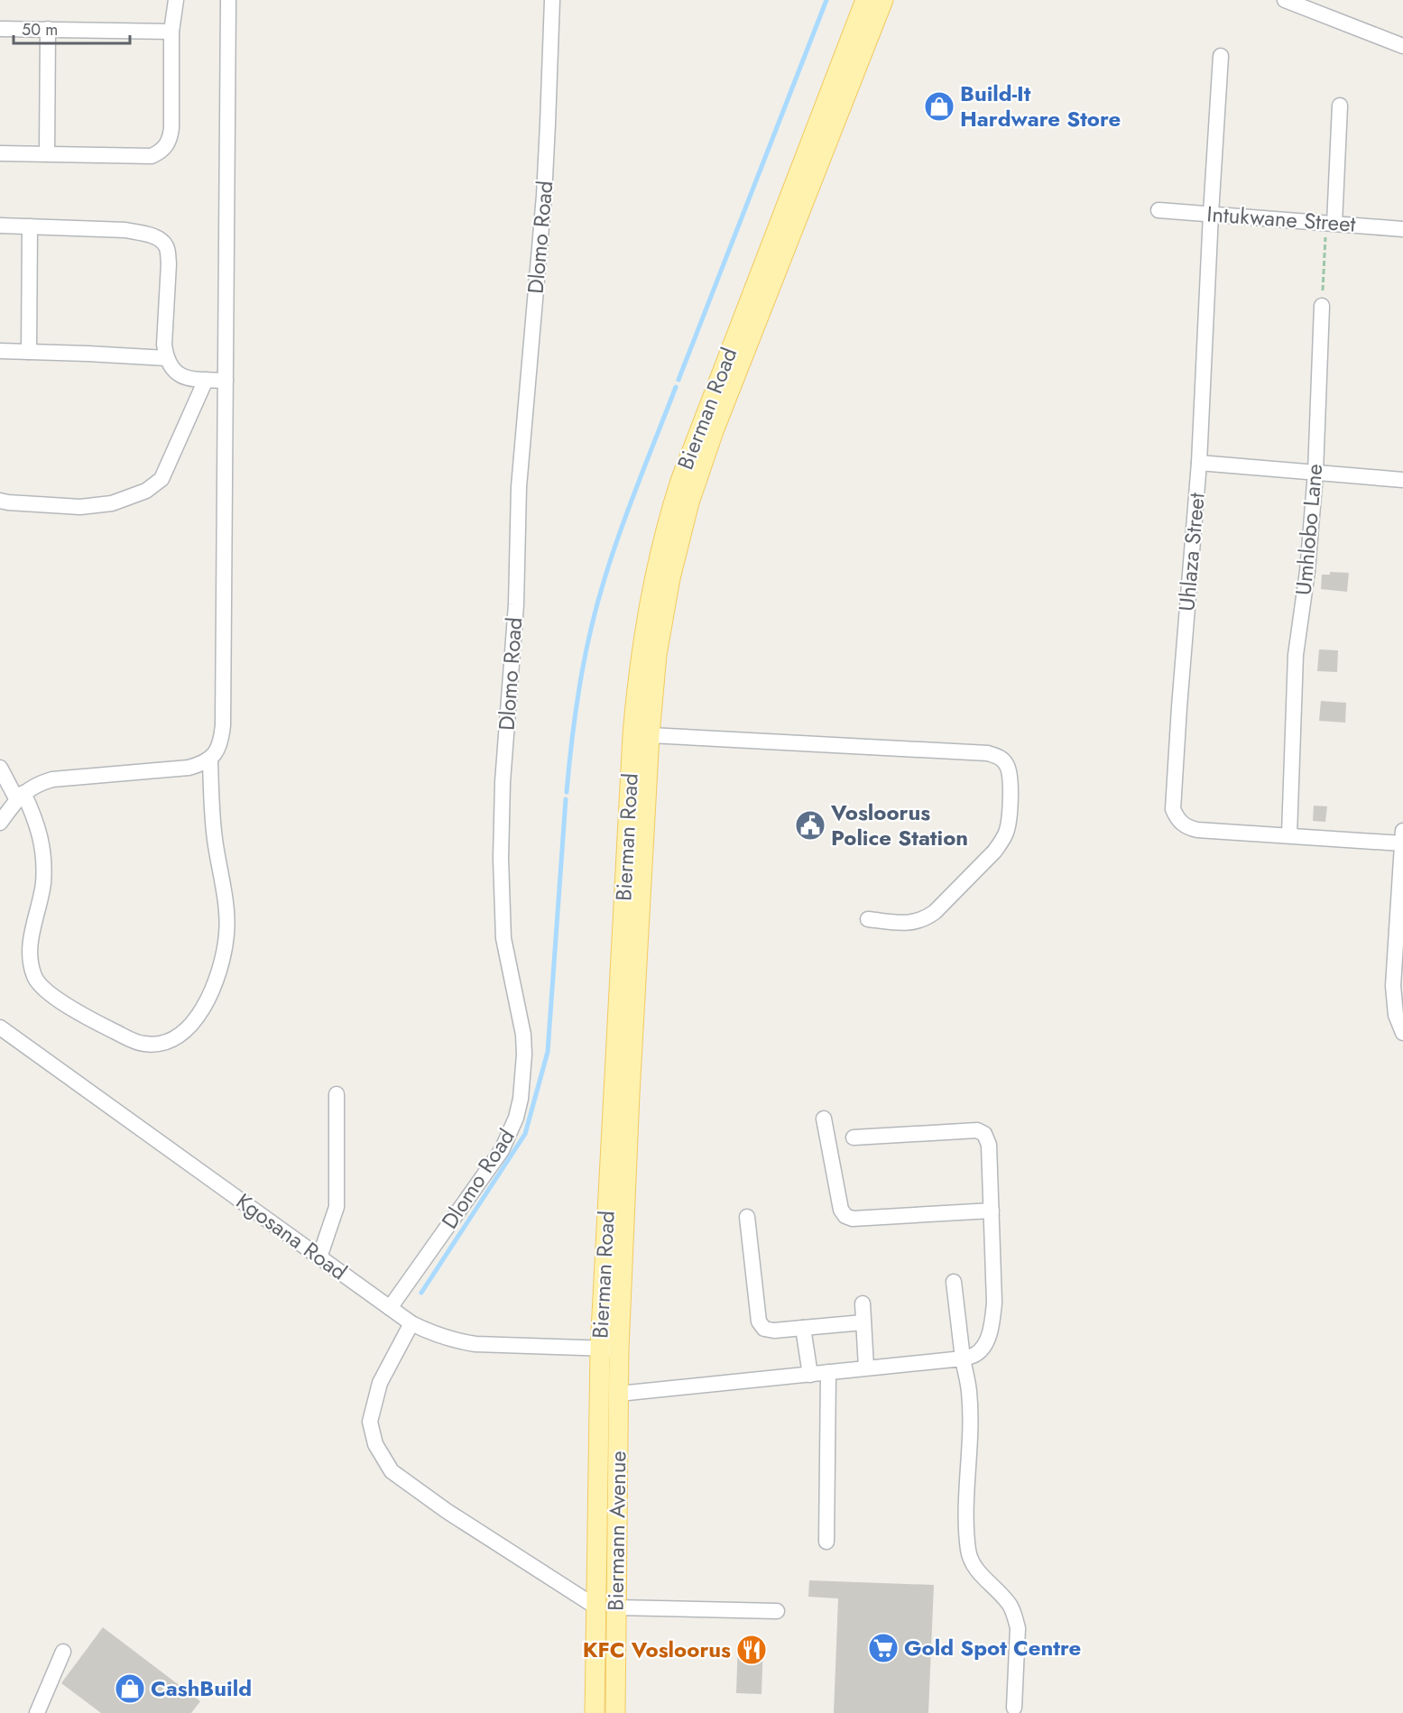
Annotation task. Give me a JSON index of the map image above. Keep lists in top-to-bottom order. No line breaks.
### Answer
{"streets":{"main road":["Bierman Road","Biermann Avenue"],"street":["Intukwane Street","Dlomo Road","Umhlobo Lane","Uhlaza Street","Kgosana Road"]},"crossings":[["Intukwane Street","Uhlaza Street"],["Dlomo Road","Kgosana Road"],["Bierman Road","Kgosana Road"],["Bierman Road","Biermann Avenue"],["Umhlobo Lane","Uhlaza Street"],["Kgosana Road","Biermann Avenue"]],"places":{"shop":["Build-It Hardware Store","CashBuild"],"public building":["Vosloorus Police Station"],"supermarket":["Gold Spot Centre"],"restaurant":["KFC Vosloorus"]},"scale_bar":"50 m"}
